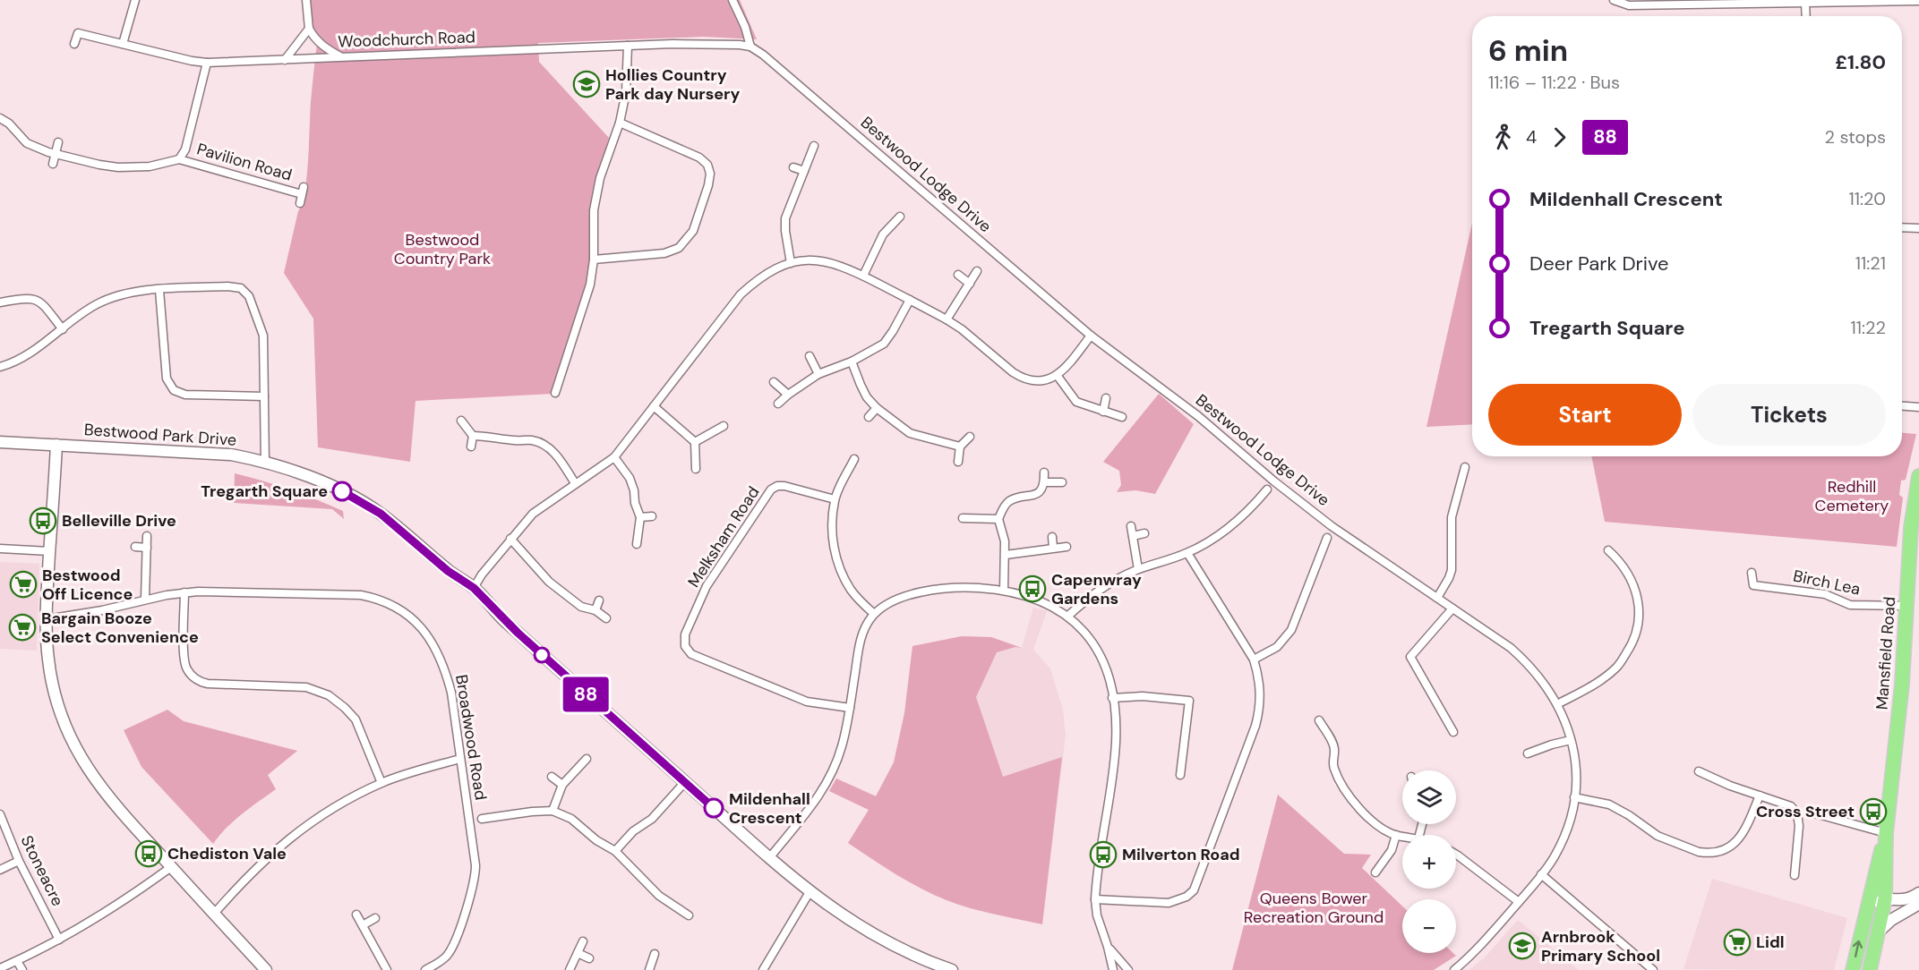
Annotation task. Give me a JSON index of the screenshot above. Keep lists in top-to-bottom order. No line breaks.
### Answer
{"streets":{"highway":["Mansfield Road"],"street":["Woodchurch Road","Pavilion Road","Bestwood Lodge Drive","Bestwood Park Drive","Melksham Road","Birch Lea","Broadwood Road","Stoneacre"]},"crossings":[["Woodchurch Road","Pavilion Road"],["Woodchurch Road","Bestwood Lodge Drive"],["Birch Lea","Mansfield Road"]],"parks":["Bestwood Country Park","Redhill Cemetery","Queens Bower Recreation Ground"],"places":{"school or university":["Hollies Country Park day Nursery","Arnbrook Primary School"],"other":["Tregarth Square","Mildenhall Crescent"],"bus stop":["Belleville Drive","Capenwray Gardens","Cross Street","Chediston Vale","Milverton Road"],"supermarket":["Bestwood Off Licence","Bargain Booze Select Convenience","Lidl"]},"lines":["bus line 88"],"page":{"on_map":"88","heading":["6 min","11:16 – 11:22 · Bus","£1.80"],"legs":["4","88","2 stops"],"list":[{"name":"Mildenhall Crescent","value":"11:20"},{"name":"Deer Park Drive","value":"11:21"},{"name":"Tregarth Square","value":"11:22"}],"buttons":["Start","Tickets"],"map_buttons":["+","−"]}}
